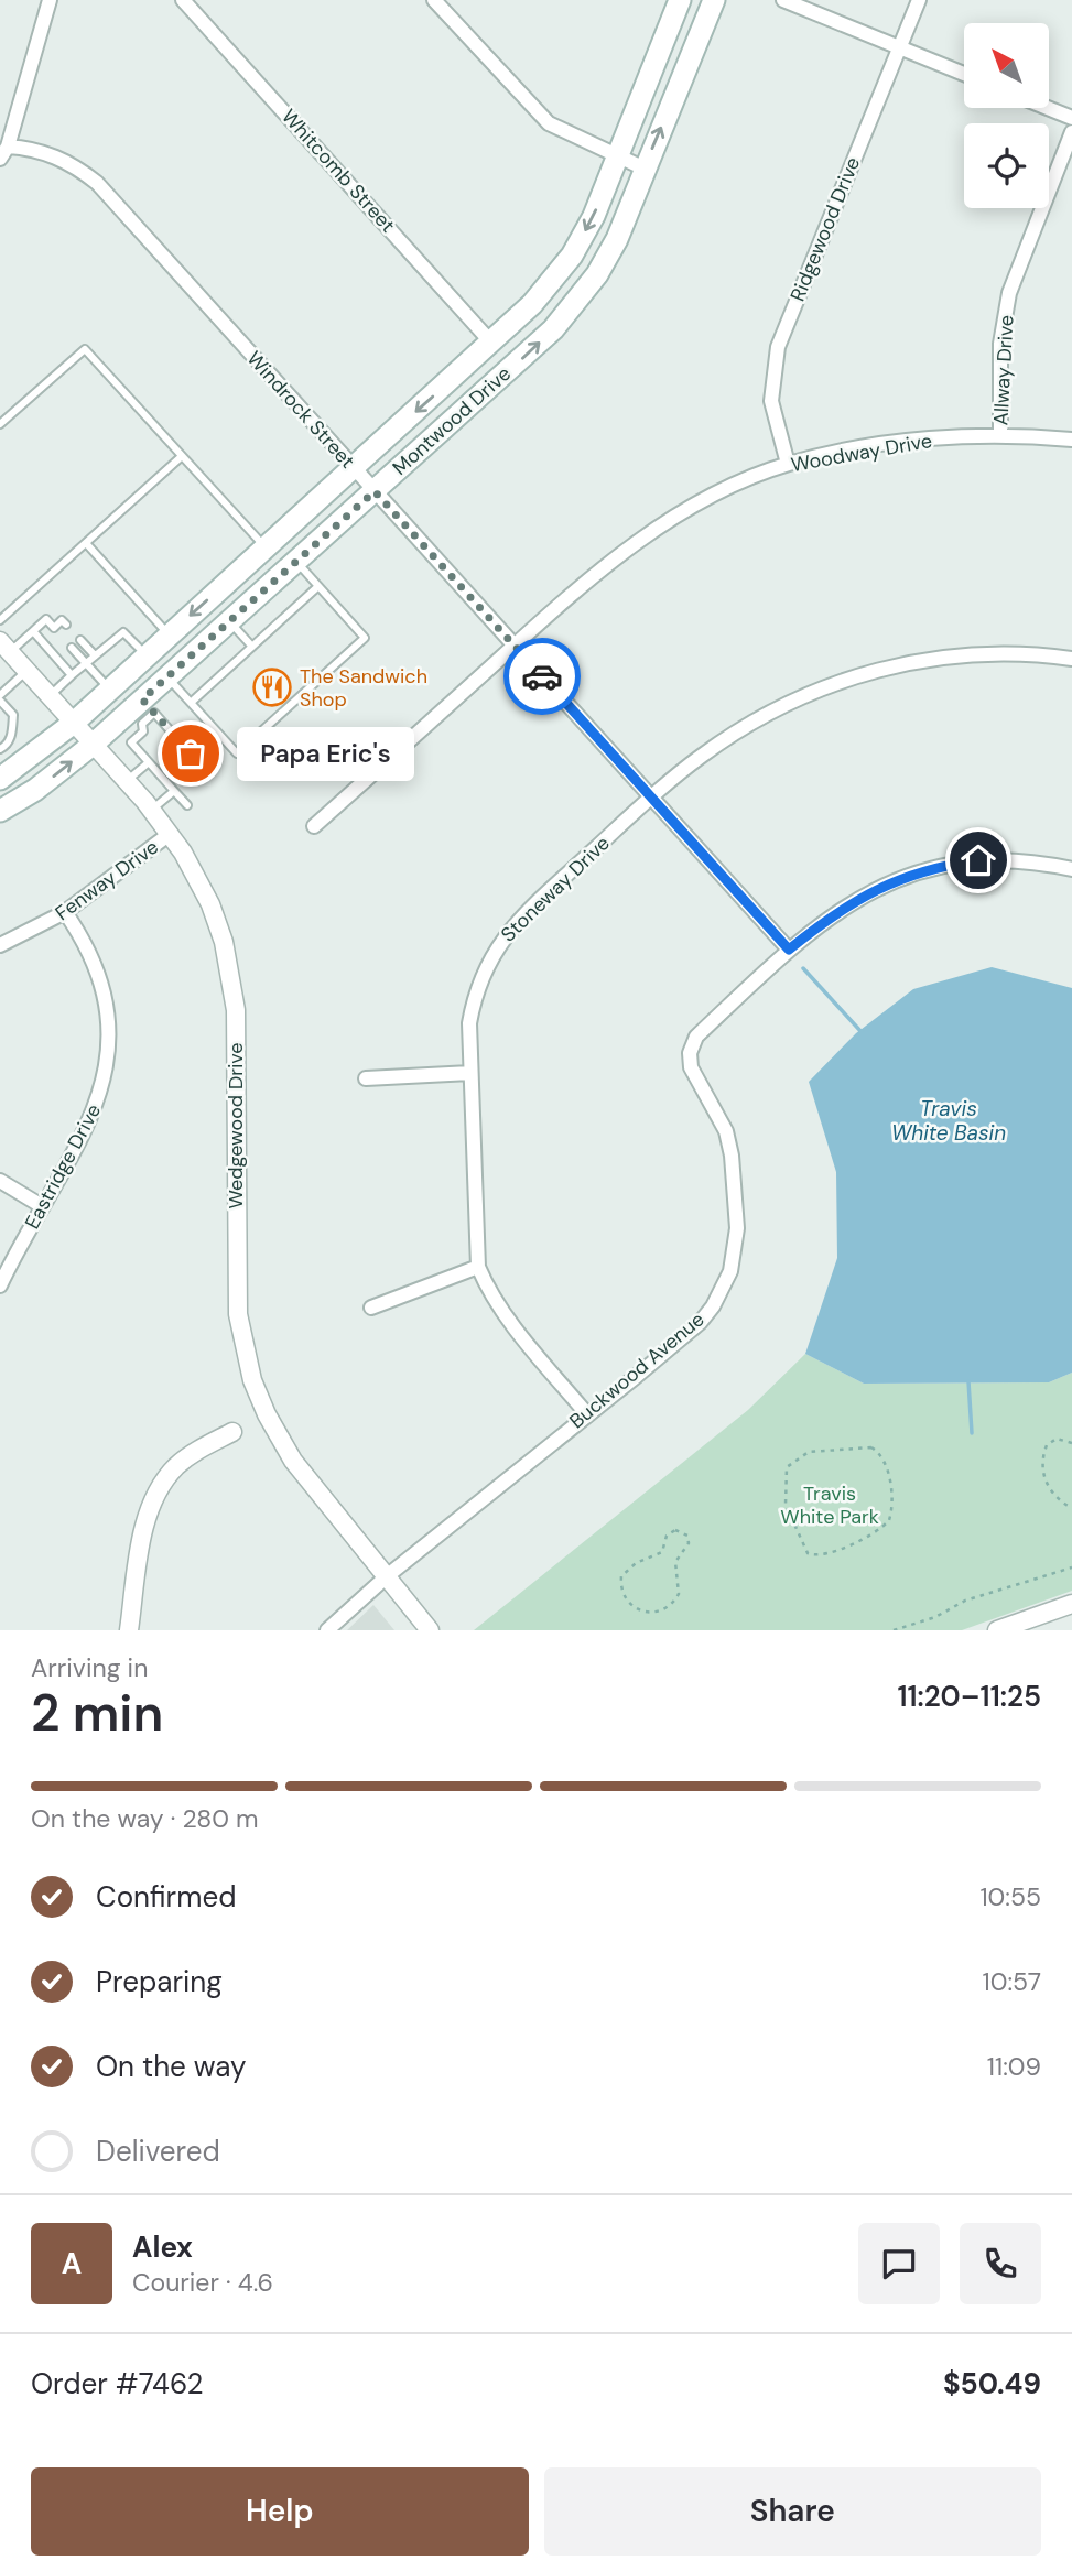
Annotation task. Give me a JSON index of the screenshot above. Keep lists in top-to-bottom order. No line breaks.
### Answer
{"streets":{"main road":["Montwood Drive"],"street":["Whitcomb Street","Ridgewood Drive","Allway Drive","Windrock Street","Woodway Drive","Fenway Drive","Stoneway Drive","Wedgewood Drive","Eastridge Drive","Buckwood Avenue"]},"crossings":[["Whitcomb Street","Montwood Drive"],["Ridgewood Drive","Woodway Drive"],["Allway Drive","Woodway Drive"],["Windrock Street","Montwood Drive"],["Windrock Street","Woodway Drive"],["Windrock Street","Stoneway Drive"],["Windrock Street","Buckwood Avenue"],["Montwood Drive","Wedgewood Drive"],["Fenway Drive","Wedgewood Drive"],["Fenway Drive","Eastridge Drive"],["Stoneway Drive","Buckwood Avenue"],["Wedgewood Drive","Buckwood Avenue"]],"water":["Travis White Basin"],"parks":["Travis White Park"],"places":{"restaurant":["The Sandwich Shop"],"other":["Papa Eric's"]},"north":"top left","page":{"bubble":"Papa Eric's","heading":["2 min","Arriving in","11:20–11:25"],"panel":["Alex","Courier · 4.6","Order #7462","$50.49"],"bar":"On the way · 280 m","list":[["Confirmed","10:55"],["Preparing","10:57"],["On the way","11:09"],"Delivered"],"round":"A","buttons":["Help","Share"]}}
